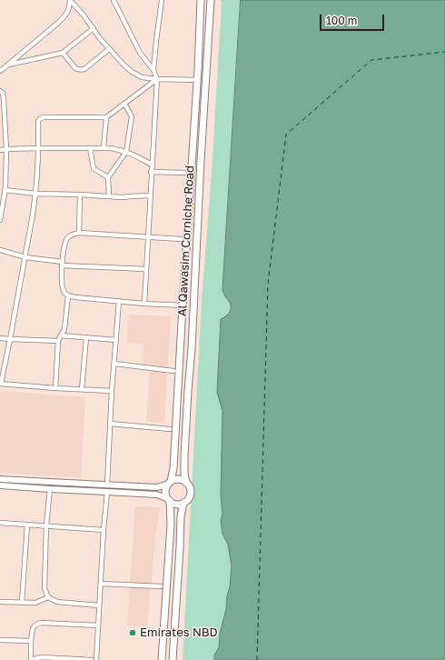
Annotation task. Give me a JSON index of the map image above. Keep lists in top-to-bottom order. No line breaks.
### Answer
{"streets":{"main road":["Al Qawasim Corniche Road"]},"places":["Emirates NBD"],"scale_bar":"100 m"}
